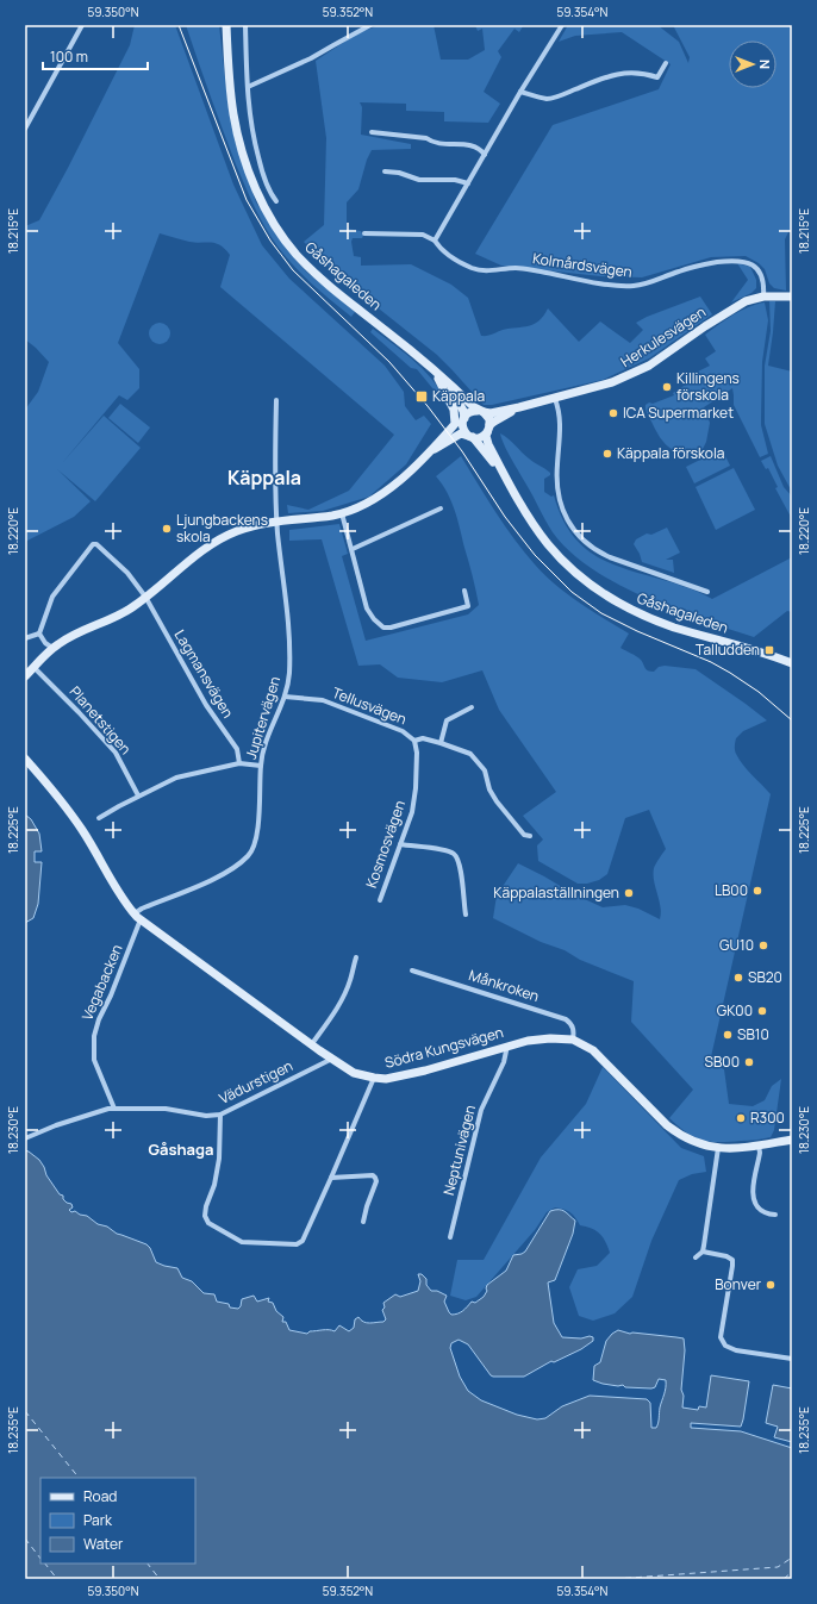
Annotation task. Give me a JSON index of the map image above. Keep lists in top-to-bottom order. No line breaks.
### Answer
{"streets":{"street":["Kolmårdsvägen","Gåshagaleden","Herkulesvägen","Lagmansvägen","Tellusvägen","Jupitervägen","Planetstigen","Kosmosvägen","Vegabacken","Månkroken","Södra Kungsvägen","Vädurstigen","Neptunivägen"]},"crossings":[["Kolmårdsvägen","Herkulesvägen"],["Gåshagaleden","Herkulesvägen"],["Tellusvägen","Jupitervägen"],["Tellusvägen","Kosmosvägen"],["Jupitervägen","Vegabacken"],["Jupitervägen","Södra Kungsvägen"],["Vegabacken","Södra Kungsvägen"],["Vegabacken","Vädurstigen"],["Månkroken","Södra Kungsvägen"],["Södra Kungsvägen","Vädurstigen"],["Södra Kungsvägen","Neptunivägen"]],"districts":["Käppala","Gåshaga"],"places":{"other":["Killingens förskola","ICA Supermarket","Käppala förskola","Ljungbackens skola","LB00","Käppalaställningen","GU10","SB20","GK00","SB10","SB00","R300","Bonver"],"transit":["Käppala","Talludden"]},"legend":["Road","Park","Water"],"scale_bar":"100 m","north":"right","coordinates":["59.350°N","59.352°N","59.354°N","18.215°E","18.220°E","18.225°E","18.230°E","18.235°E"]}
